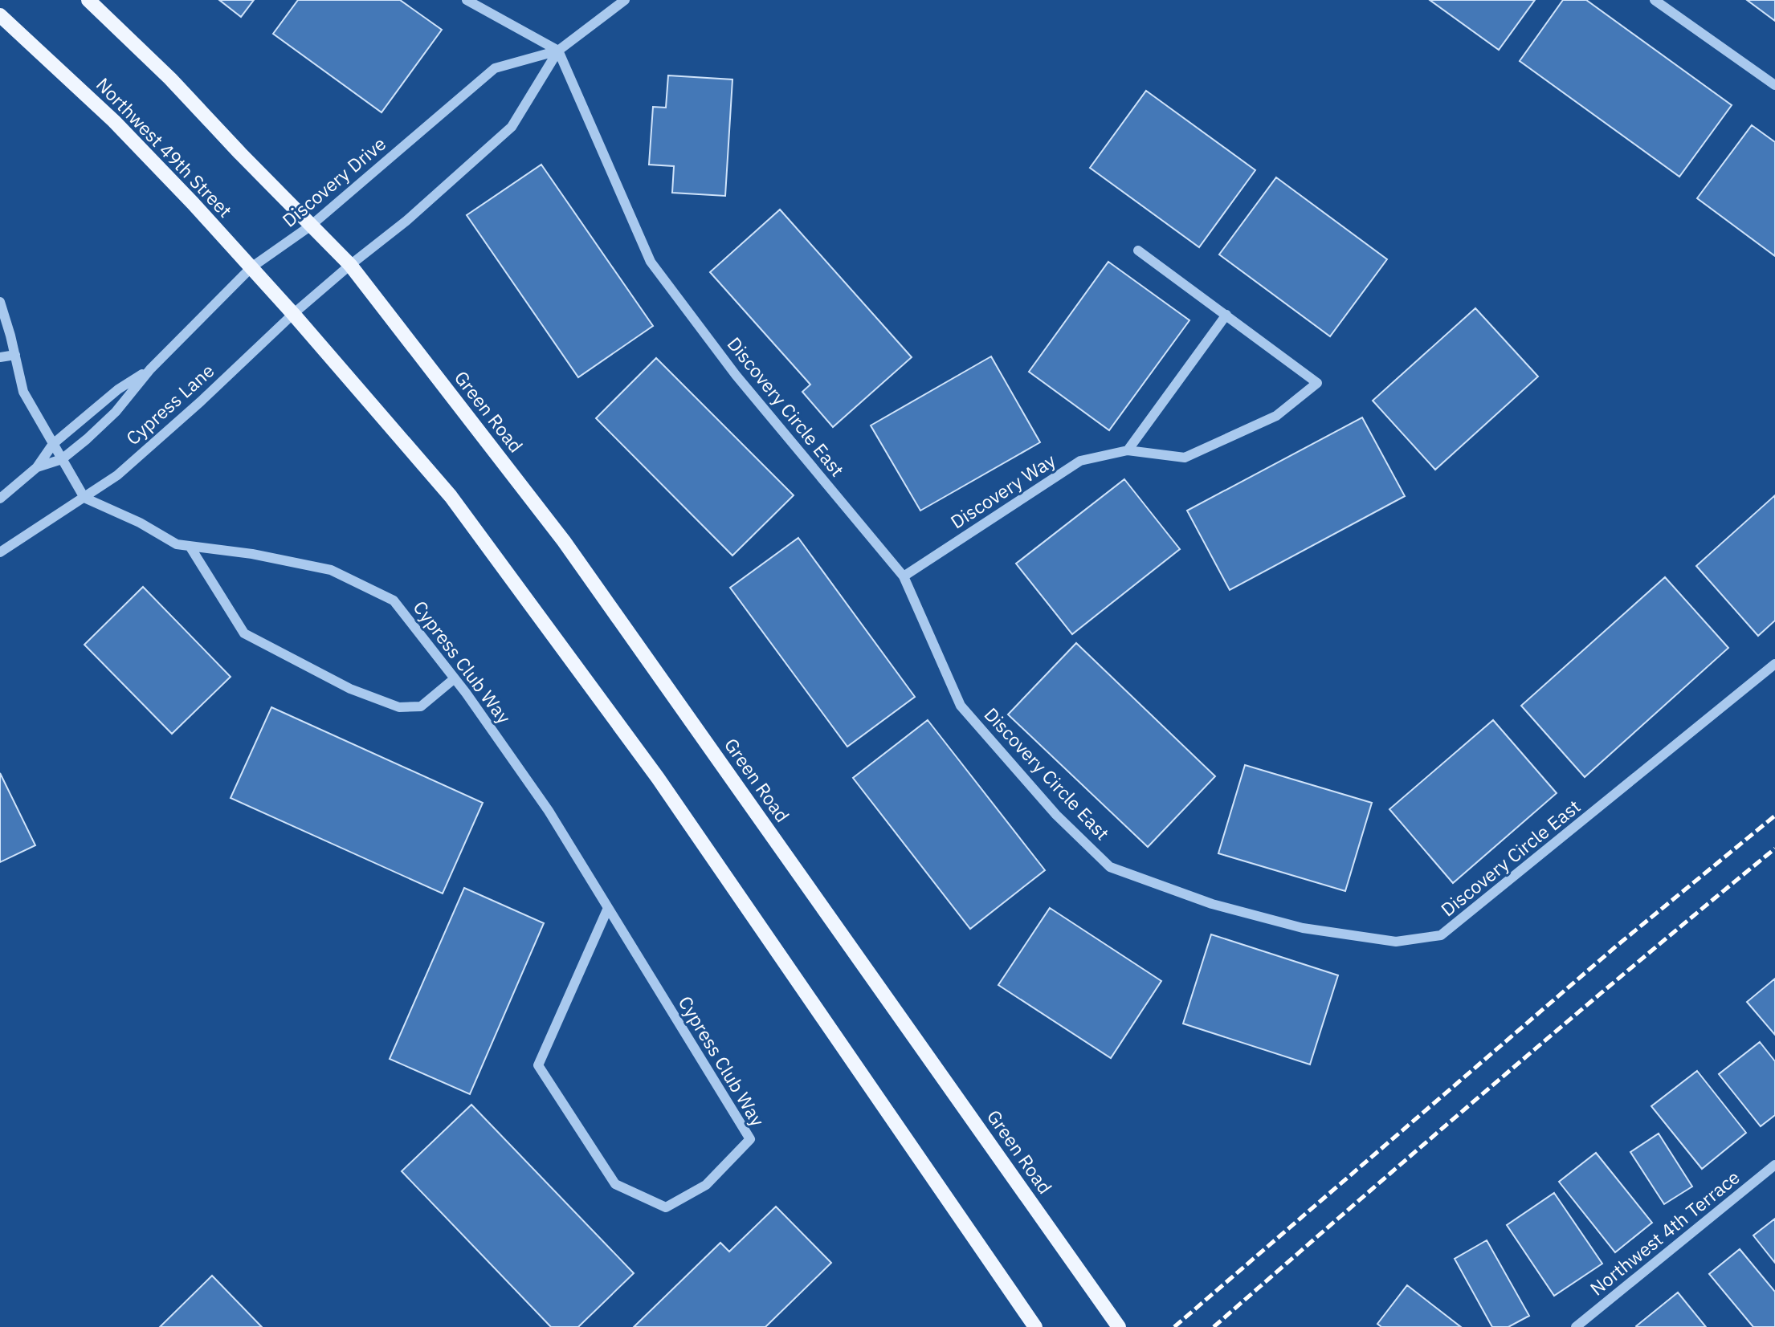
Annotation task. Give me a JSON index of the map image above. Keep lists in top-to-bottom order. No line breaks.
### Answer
{"streets":{"main road":["Northwest 49th Street","Green Road"],"street":["Discovery Drive","Cypress Lane","Discovery Circle East","Discovery Way","Cypress Club Way","Northwest 4th Terrace"]},"crossings":[["Northwest 49th Street","Discovery Drive"],["Northwest 49th Street","Cypress Lane"],["Discovery Drive","Cypress Lane"],["Discovery Drive","Discovery Circle East"],["Discovery Drive","Green Road"],["Cypress Lane","Green Road"],["Cypress Lane","Cypress Club Way"],["Discovery Circle East","Discovery Way"]]}
